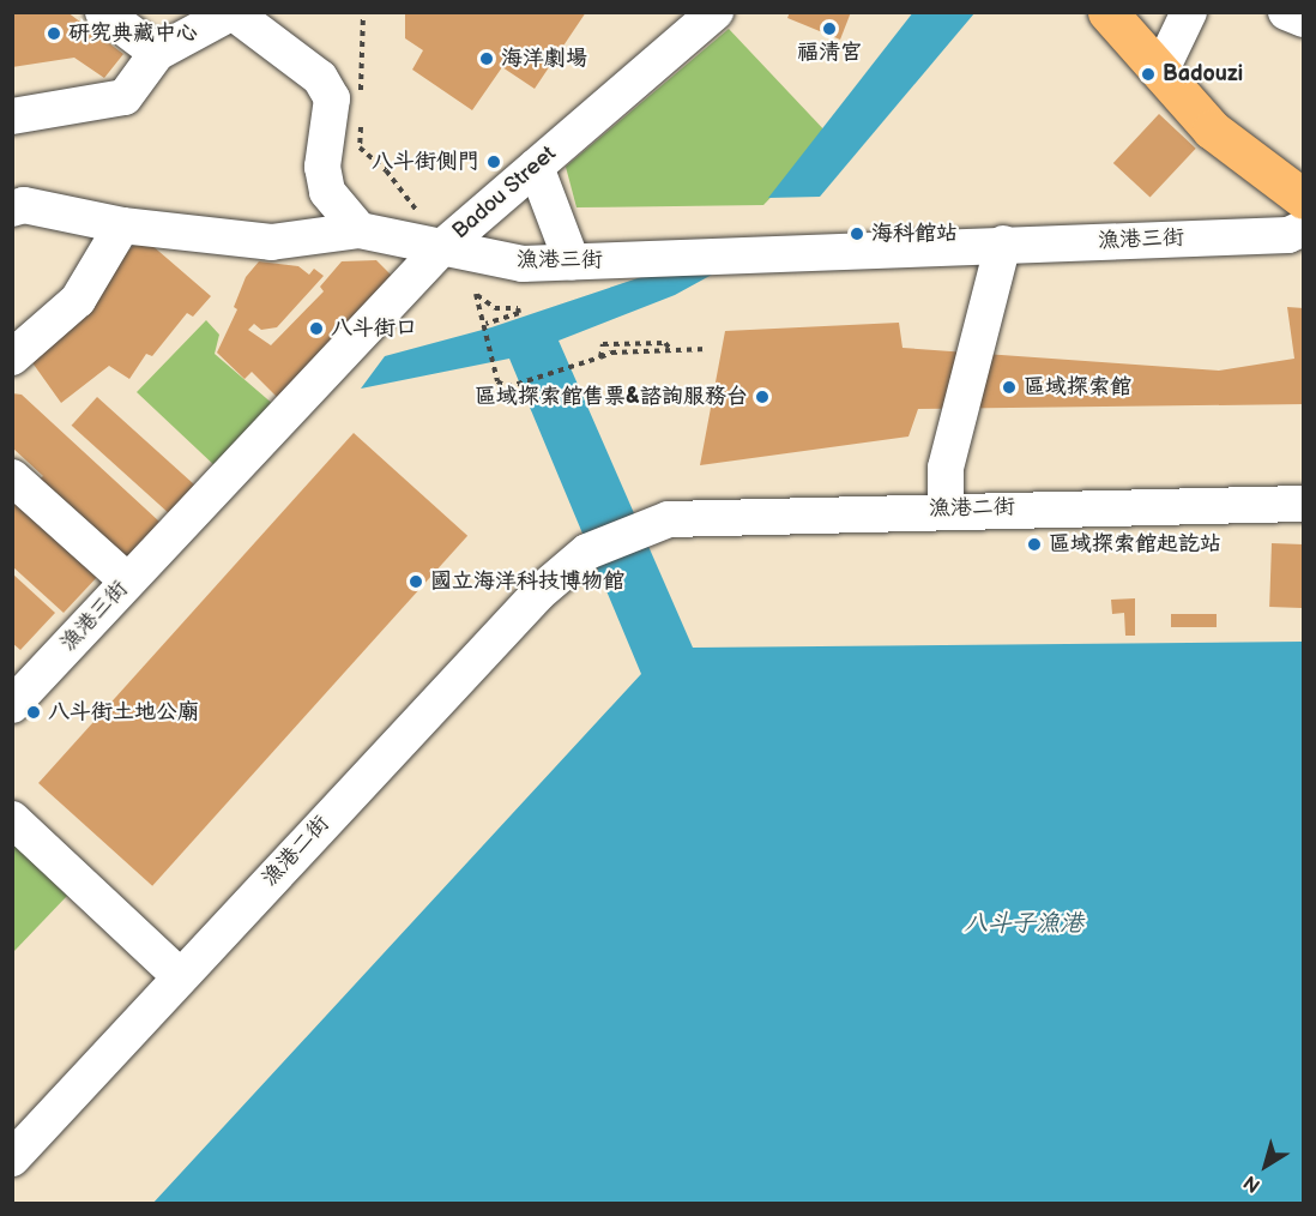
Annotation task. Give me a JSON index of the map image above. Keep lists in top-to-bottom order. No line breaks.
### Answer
{"streets":{"street":["Badou Street","漁港三街","漁港二街"]},"crossings":[["Badou Street","漁港三街"]],"water":["八斗子漁港"],"places":["福清宮","研究典藏中心","海洋劇場","Badouzi","八斗街側門","海科館站","八斗街口","區域探索館","區域探索館售票&諮詢服務台","區域探索館起訖站","國立海洋科技博物館","八斗街土地公廟"],"north":"bottom left"}
